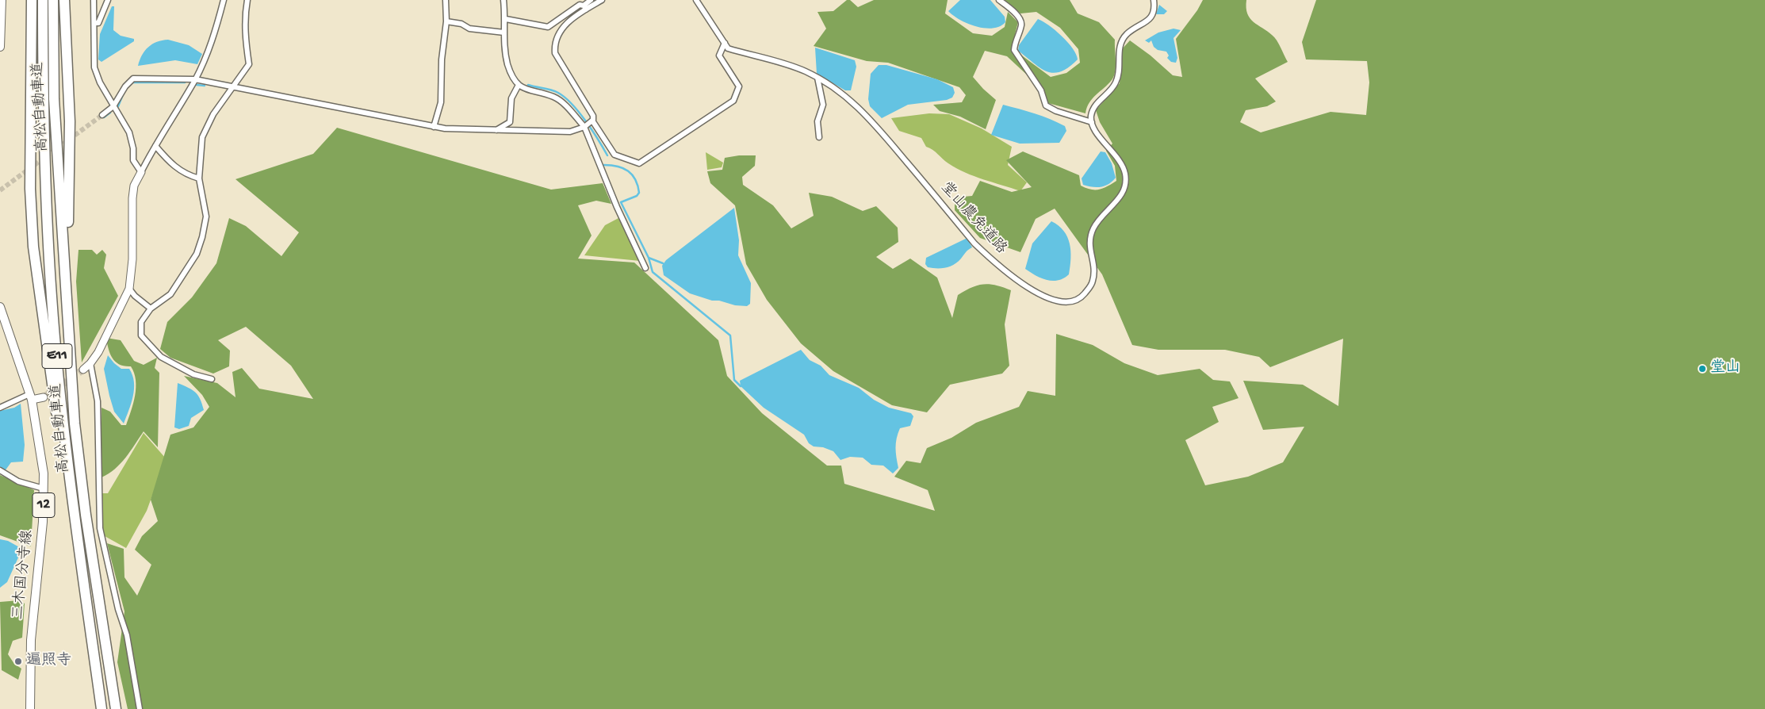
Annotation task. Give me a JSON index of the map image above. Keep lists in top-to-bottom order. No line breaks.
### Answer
{"streets":{"highway":["高松自動車道","E11"],"main road":["12","三木国分寺線"],"street":["堂山農免道路"]},"places":["堂山","遍照寺"]}
